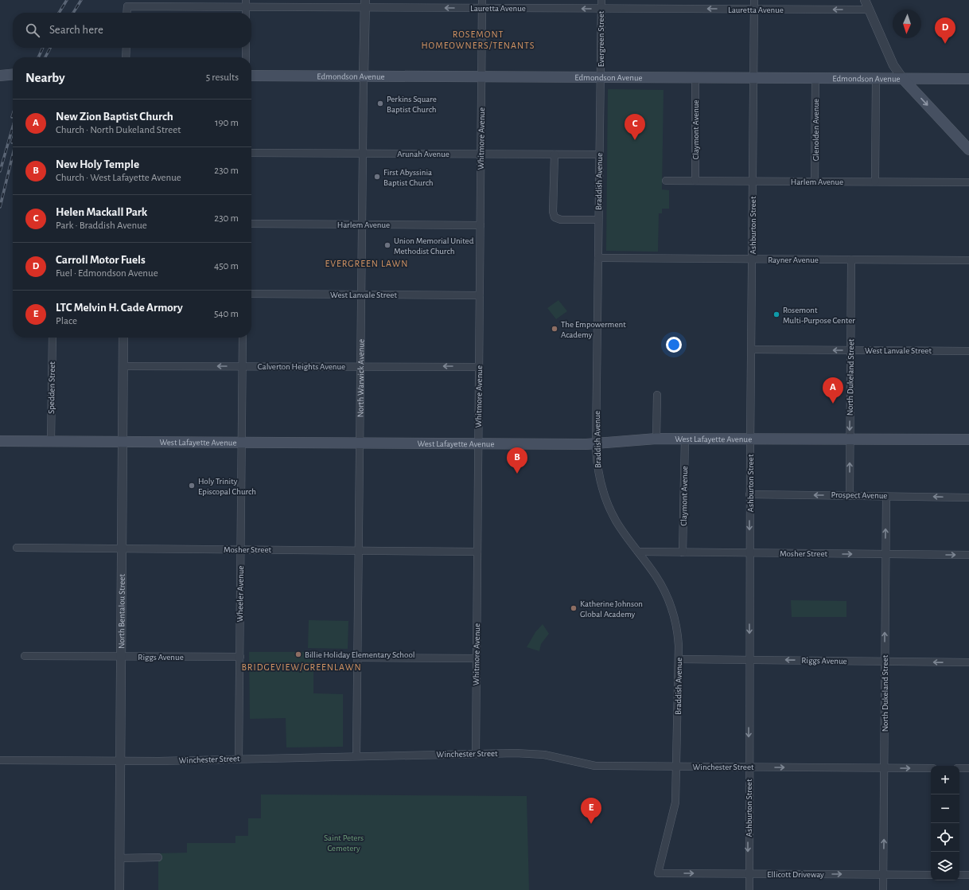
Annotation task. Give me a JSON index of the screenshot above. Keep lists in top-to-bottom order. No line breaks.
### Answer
{"streets":{"main road":["Edmondson Avenue","West Lafayette Avenue"],"street":["Lauretta Avenue","Evergreen Street","Claymont Avenue","Glenolden Avenue","Whitmore Avenue","Arunah Avenue","Braddish Avenue","Harlem Avenue","Ashburton Street","Rayner Avenue","West Lanvale Street","Calverton Heights Avenue","North Dukeland Street","North Warwick Avenue","Spedden Street","Prospect Avenue","Mosher Street","Wheeler Avenue","North Bentalou Street","Riggs Avenue","Winchester Street","Ellicott Driveway"]},"crossings":[["Lauretta Avenue","Evergreen Street"],["Lauretta Avenue","Whitmore Avenue"],["Lauretta Avenue","Ashburton Street"],["Lauretta Avenue","North Warwick Avenue"],["Evergreen Street","Edmondson Avenue"],["Evergreen Street","Braddish Avenue"],["Edmondson Avenue","Claymont Avenue"],["Edmondson Avenue","Glenolden Avenue"],["Edmondson Avenue","Whitmore Avenue"],["Edmondson Avenue","Braddish Avenue"],["Edmondson Avenue","Ashburton Street"],["Edmondson Avenue","North Warwick Avenue"],["Claymont Avenue","Harlem Avenue"],["Claymont Avenue","West Lafayette Avenue"],["Claymont Avenue","Mosher Street"],["Glenolden Avenue","Harlem Avenue"],["Whitmore Avenue","Arunah Avenue"],["Whitmore Avenue","Harlem Avenue"],["Whitmore Avenue","West Lanvale Street"],["Whitmore Avenue","Calverton Heights Avenue"],["Whitmore Avenue","West Lafayette Avenue"],["Whitmore Avenue","Mosher Street"],["Whitmore Avenue","Winchester Street"],["Arunah Avenue","Braddish Avenue"],["Arunah Avenue","North Warwick Avenue"],["Braddish Avenue","Rayner Avenue"],["Braddish Avenue","West Lafayette Avenue"],["Braddish Avenue","Mosher Street"],["Braddish Avenue","Riggs Avenue"],["Braddish Avenue","Winchester Street"],["Braddish Avenue","Ellicott Driveway"],["Harlem Avenue","Ashburton Street"],["Harlem Avenue","North Warwick Avenue"],["Ashburton Street","Rayner Avenue"],["Ashburton Street","West Lanvale Street"],["Ashburton Street","West Lafayette Avenue"],["Ashburton Street","Prospect Avenue"],["Ashburton Street","Mosher Street"],["Ashburton Street","Riggs Avenue"],["Ashburton Street","Winchester Street"],["Ashburton Street","Ellicott Driveway"],["Rayner Avenue","North Dukeland Street"],["West Lanvale Street","North Dukeland Street"],["West Lanvale Street","North Warwick Avenue"],["Calverton Heights Avenue","North Warwick Avenue"],["Calverton Heights Avenue","Wheeler Avenue"],["Calverton Heights Avenue","North Bentalou Street"],["North Dukeland Street","West Lafayette Avenue"],["North Dukeland Street","Prospect Avenue"],["North Dukeland Street","Mosher Street"],["North Dukeland Street","Riggs Avenue"],["North Dukeland Street","Winchester Street"],["North Dukeland Street","Ellicott Driveway"],["North Warwick Avenue","West Lafayette Avenue"],["North Warwick Avenue","Mosher Street"],["North Warwick Avenue","Winchester Street"],["Spedden Street","West Lafayette Avenue"],["West Lafayette Avenue","Wheeler Avenue"],["West Lafayette Avenue","North Bentalou Street"],["Mosher Street","Wheeler Avenue"],["Mosher Street","North Bentalou Street"],["Wheeler Avenue","Riggs Avenue"],["Wheeler Avenue","Winchester Street"],["North Bentalou Street","Riggs Avenue"],["North Bentalou Street","Winchester Street"]],"one_way":["Lauretta Avenue","Ashburton Street","Calverton Heights Avenue","Prospect Avenue","Riggs Avenue","Ellicott Driveway"],"districts":["ROSEMONT HOMEOWNERS/TENANTS","EVERGREEN LAWN","BRIDGEVIEW/GREENLAWN"],"parks":["Saint Peters Cemetery"],"places":["Perkins Square Baptist Church","First Abyssinia Baptist Church","Union Memorial United Methodist Church","Rosemont Multi-Purpose Center","The Empowerment Academy","Holy Trinity Episcopal Church","Katherine Johnson Global Academy","Billie Holiday Elementary School"],"north":"bottom","page":{"search":"Search here","pins":["D","C","A","B","E"],"heading":["Nearby","5 results"],"list":[{"mark":"A","name":"New Zion Baptist Church","note":"Church · North Dukeland Street","value":"190 m"},{"mark":"B","name":"New Holy Temple","note":"Church · West Lafayette Avenue","value":"230 m"},{"mark":"C","name":"Helen Mackall Park","note":"Park · Braddish Avenue","value":"230 m"},{"mark":"D","name":"Carroll Motor Fuels","note":"Fuel · Edmondson Avenue","value":"450 m"},{"mark":"E","name":"LTC Melvin H. Cade Armory","note":"Place","value":"540 m"}],"map_buttons":["+","−"]}}
